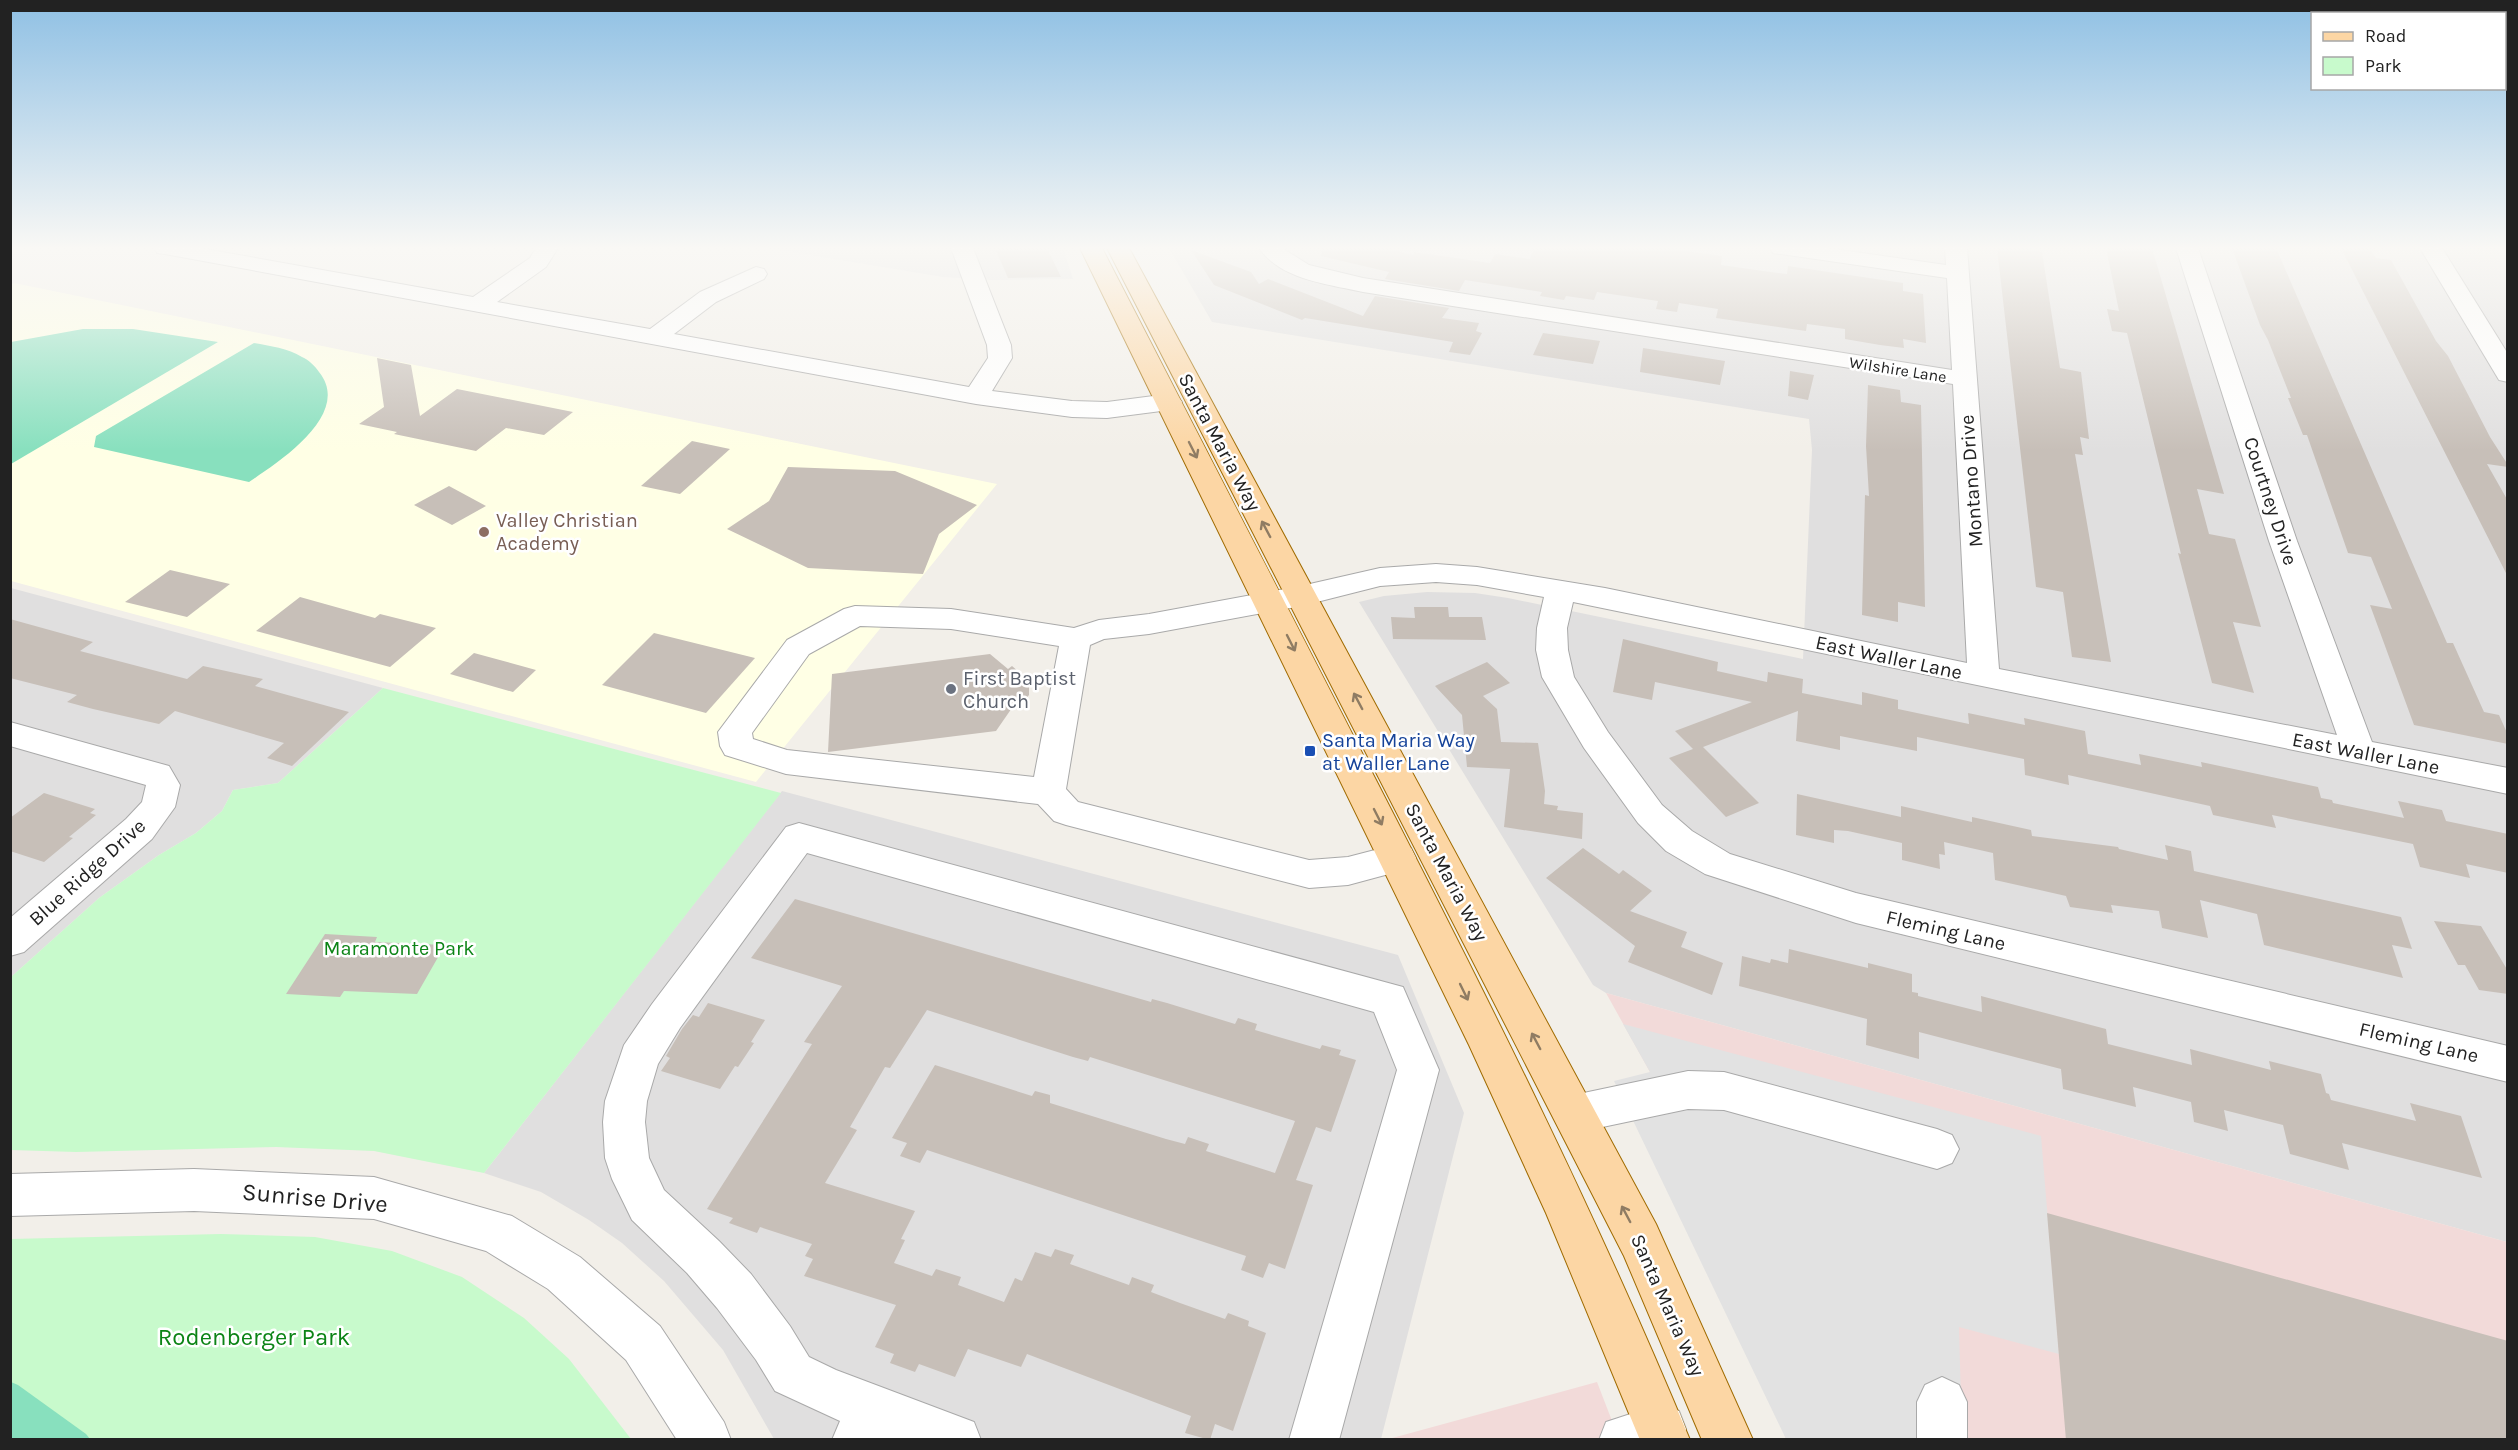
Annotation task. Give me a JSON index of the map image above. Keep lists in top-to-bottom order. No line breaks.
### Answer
{"streets":{"main road":["Santa Maria Way"],"street":["Wilshire Lane","Montano Drive","Courtney Drive","East Waller Lane","Blue Ridge Drive","Fleming Lane","Sunrise Drive"]},"crossings":[["Wilshire Lane","Montano Drive"],["Santa Maria Way","East Waller Lane"],["Montano Drive","East Waller Lane"],["Courtney Drive","East Waller Lane"],["East Waller Lane","Fleming Lane"]],"parks":["Maramonte Park","Rodenberger Park"],"places":{"other":["Valley Christian Academy","First Baptist Church"],"transit":["Santa Maria Way at Waller Lane"]},"legend":["Road","Park"]}
